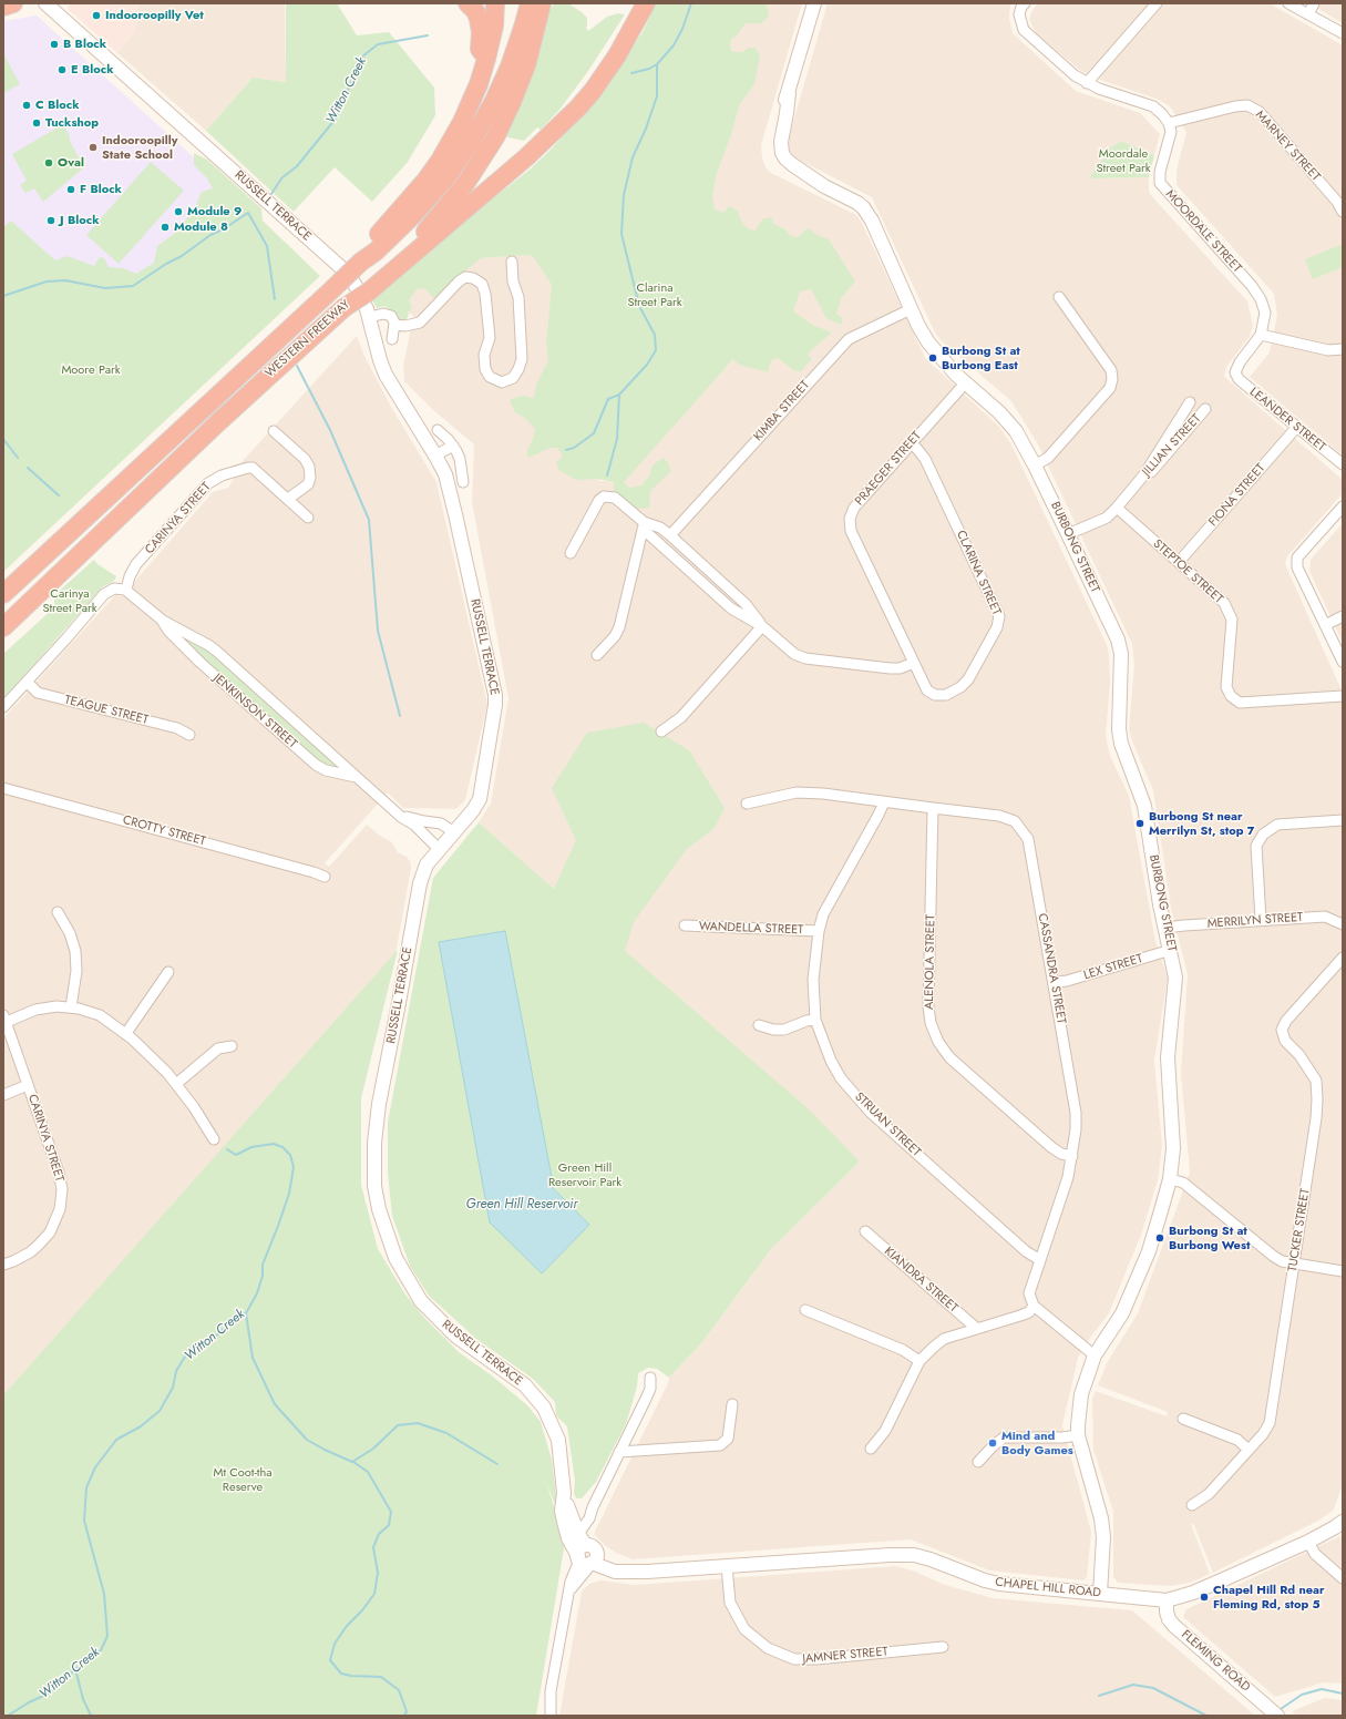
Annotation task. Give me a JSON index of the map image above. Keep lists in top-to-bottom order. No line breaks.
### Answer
{"streets":{"highway":["WESTERN FREEWAY"],"main road":["RUSSELL TERRACE","BURBONG STREET","CHAPEL HILL ROAD","FLEMING ROAD"],"street":["MARNEY STREET","MOORDALE STREET","KIMBA STREET","LEANDER STREET","JILLIAN STREET","PRAEGER STREET","FIONA STREET","CARINYA STREET","STEPTOE STREET","CLARINA STREET","TEAGUE STREET","JENKINSON STREET","CROTTY STREET","MERRILYN STREET","WANDELLA STREET","ALENOLA STREET","LEX STREET","CASSANDRA STREET","STRUAN STREET","TUCKER STREET","KIANDRA STREET","JAMNER STREET"]},"crossings":[["MARNEY STREET","MOORDALE STREET"],["RUSSELL TERRACE","JENKINSON STREET"],["RUSSELL TERRACE","CHAPEL HILL ROAD"],["MOORDALE STREET","LEANDER STREET"],["KIMBA STREET","BURBONG STREET"],["LEANDER STREET","FIONA STREET"],["JILLIAN STREET","STEPTOE STREET"],["PRAEGER STREET","BURBONG STREET"],["PRAEGER STREET","CLARINA STREET"],["FIONA STREET","STEPTOE STREET"],["CARINYA STREET","JENKINSON STREET"],["BURBONG STREET","MERRILYN STREET"],["BURBONG STREET","LEX STREET"],["BURBONG STREET","CHAPEL HILL ROAD"],["WANDELLA STREET","STRUAN STREET"],["ALENOLA STREET","CASSANDRA STREET"],["LEX STREET","CASSANDRA STREET"],["CASSANDRA STREET","STRUAN STREET"],["CHAPEL HILL ROAD","JAMNER STREET"],["CHAPEL HILL ROAD","FLEMING ROAD"]],"water":["Witton Creek","Green Hill Reservoir"],"parks":["Moordale Street Park","Clarina Street Park","Moore Park","Carinya Street Park","Green Hill Reservoir Park","Mt Coot-tha Reserve"],"places":["Indooroopilly Vet","B Block","E Block","C Block","Tuckshop","Indooroopilly State School","Oval","F Block","Module 9","J Block","Module 8","Burbong St at Burbong East","Burbong St near Merrilyn St, stop 7","Burbong St at Burbong West","Mind and Body Games","Chapel Hill Rd near Fleming Rd, stop 5"]}
